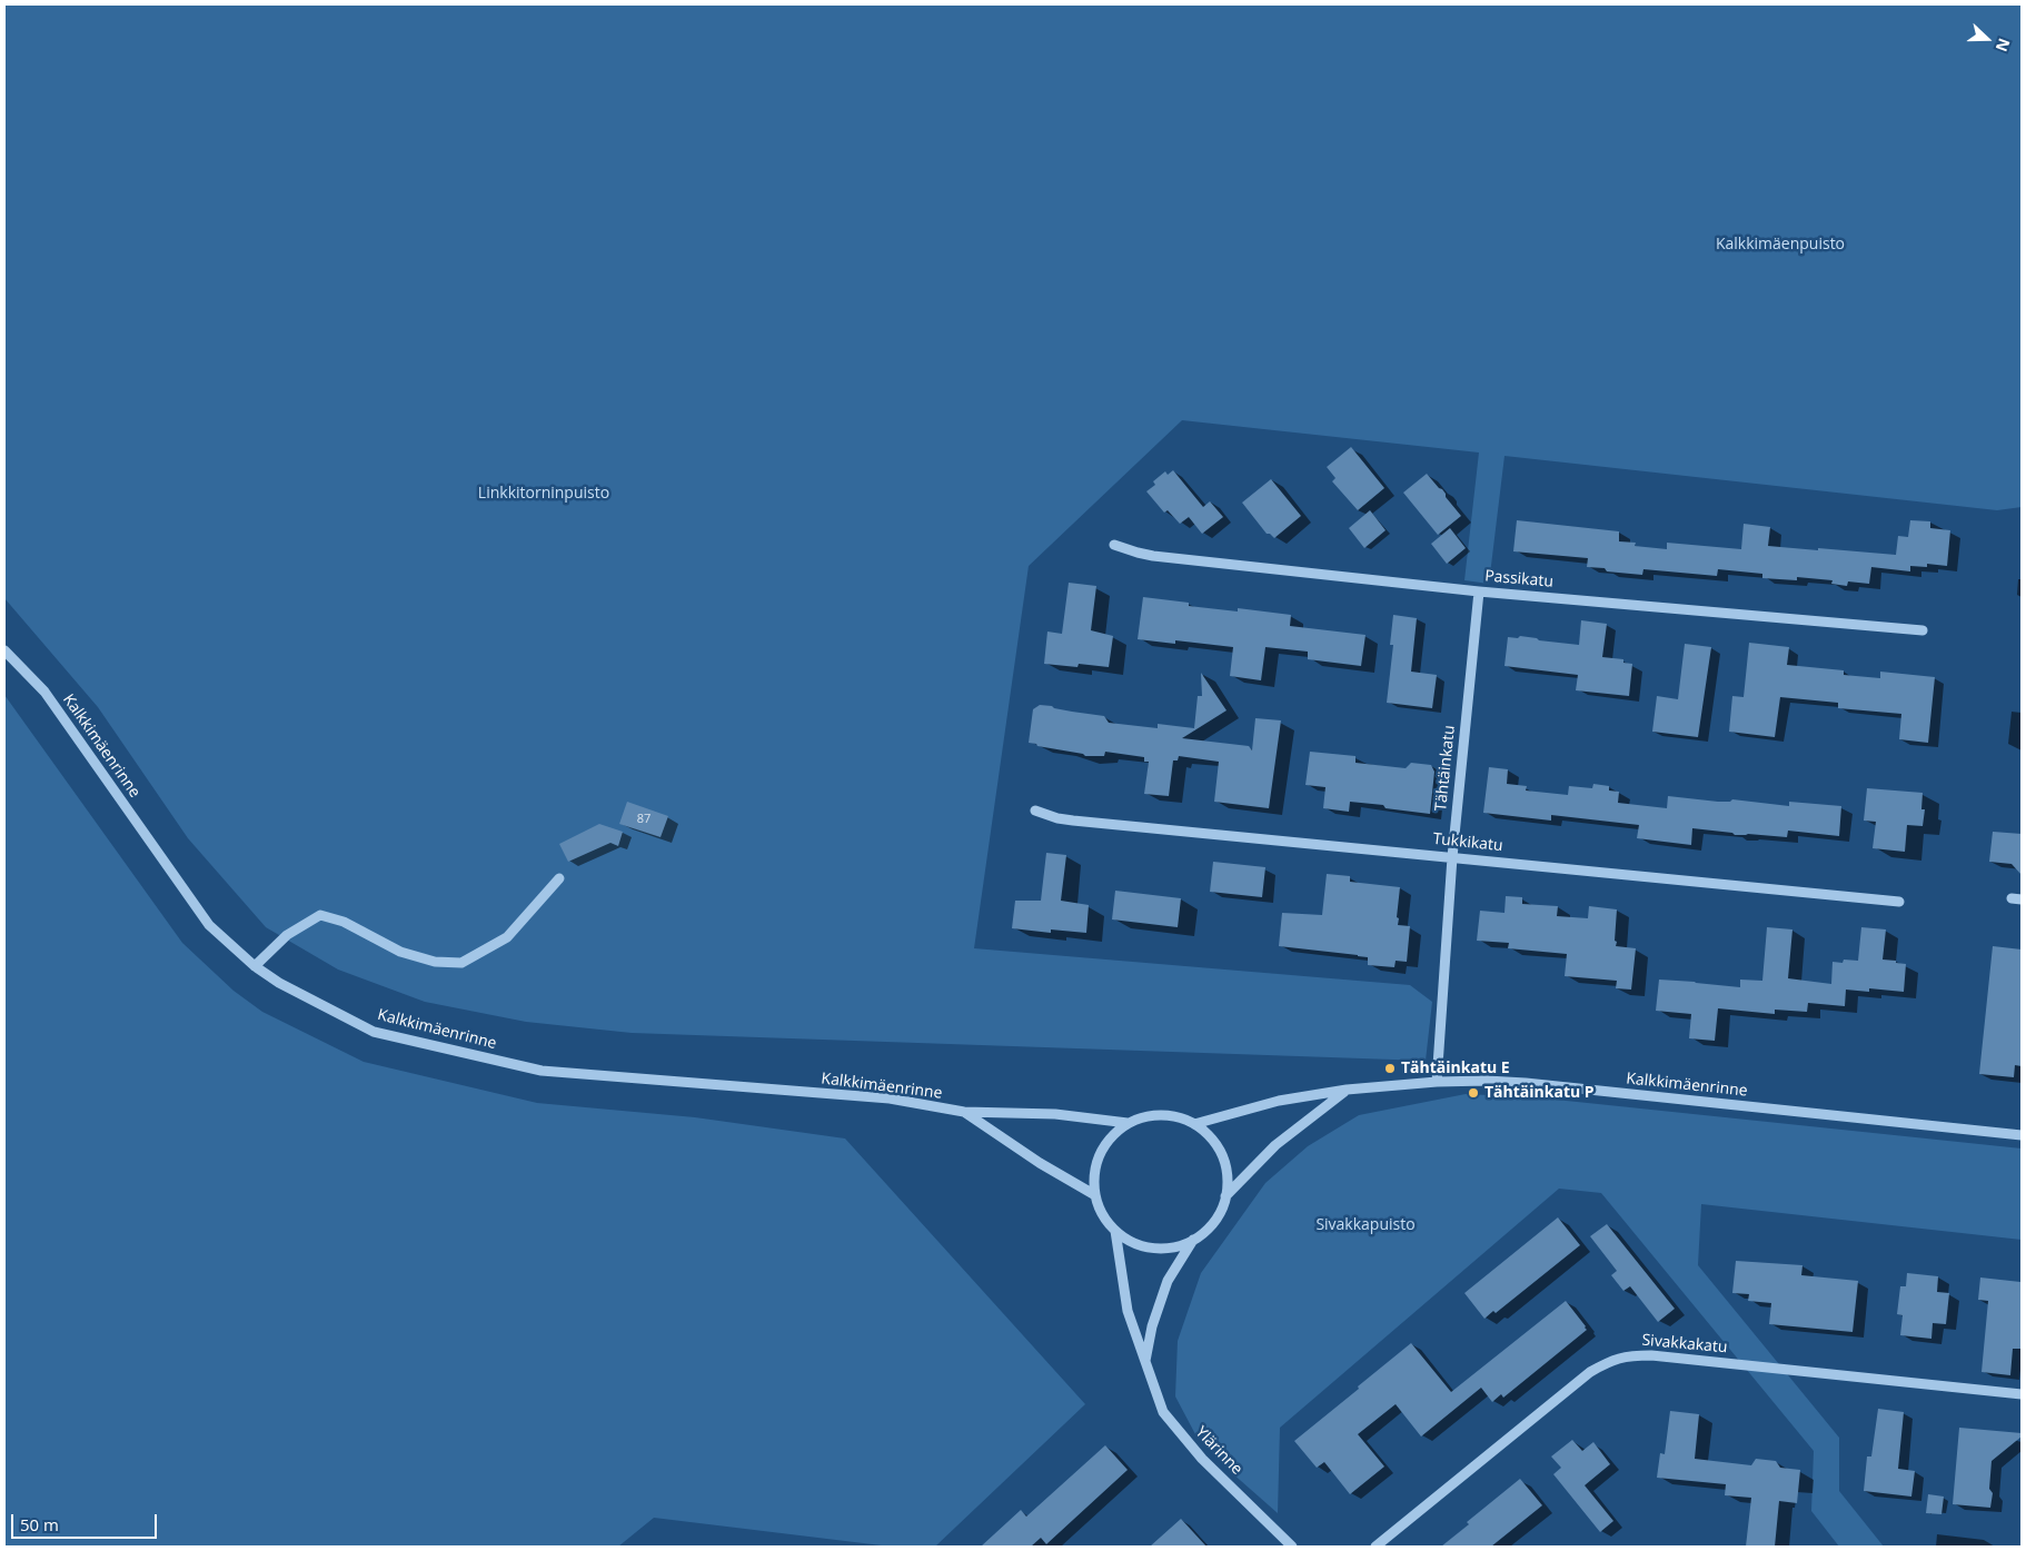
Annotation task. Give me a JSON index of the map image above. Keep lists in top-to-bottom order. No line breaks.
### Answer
{"streets":{"street":["Passikatu","Kalkkimäenrinne","Tähtäinkatu","Tukkikatu","Sivakkakatu","Ylärinne"]},"crossings":[["Passikatu","Tähtäinkatu"],["Kalkkimäenrinne","Tähtäinkatu"],["Kalkkimäenrinne","Ylärinne"],["Tähtäinkatu","Tukkikatu"]],"parks":["Kalkkimäenpuisto","Linkkitorninpuisto","Sivakkapuisto"],"places":["Tähtäinkatu E","Tähtäinkatu P"],"house_numbers":["87"],"scale_bar":"50 m","north":"right"}
